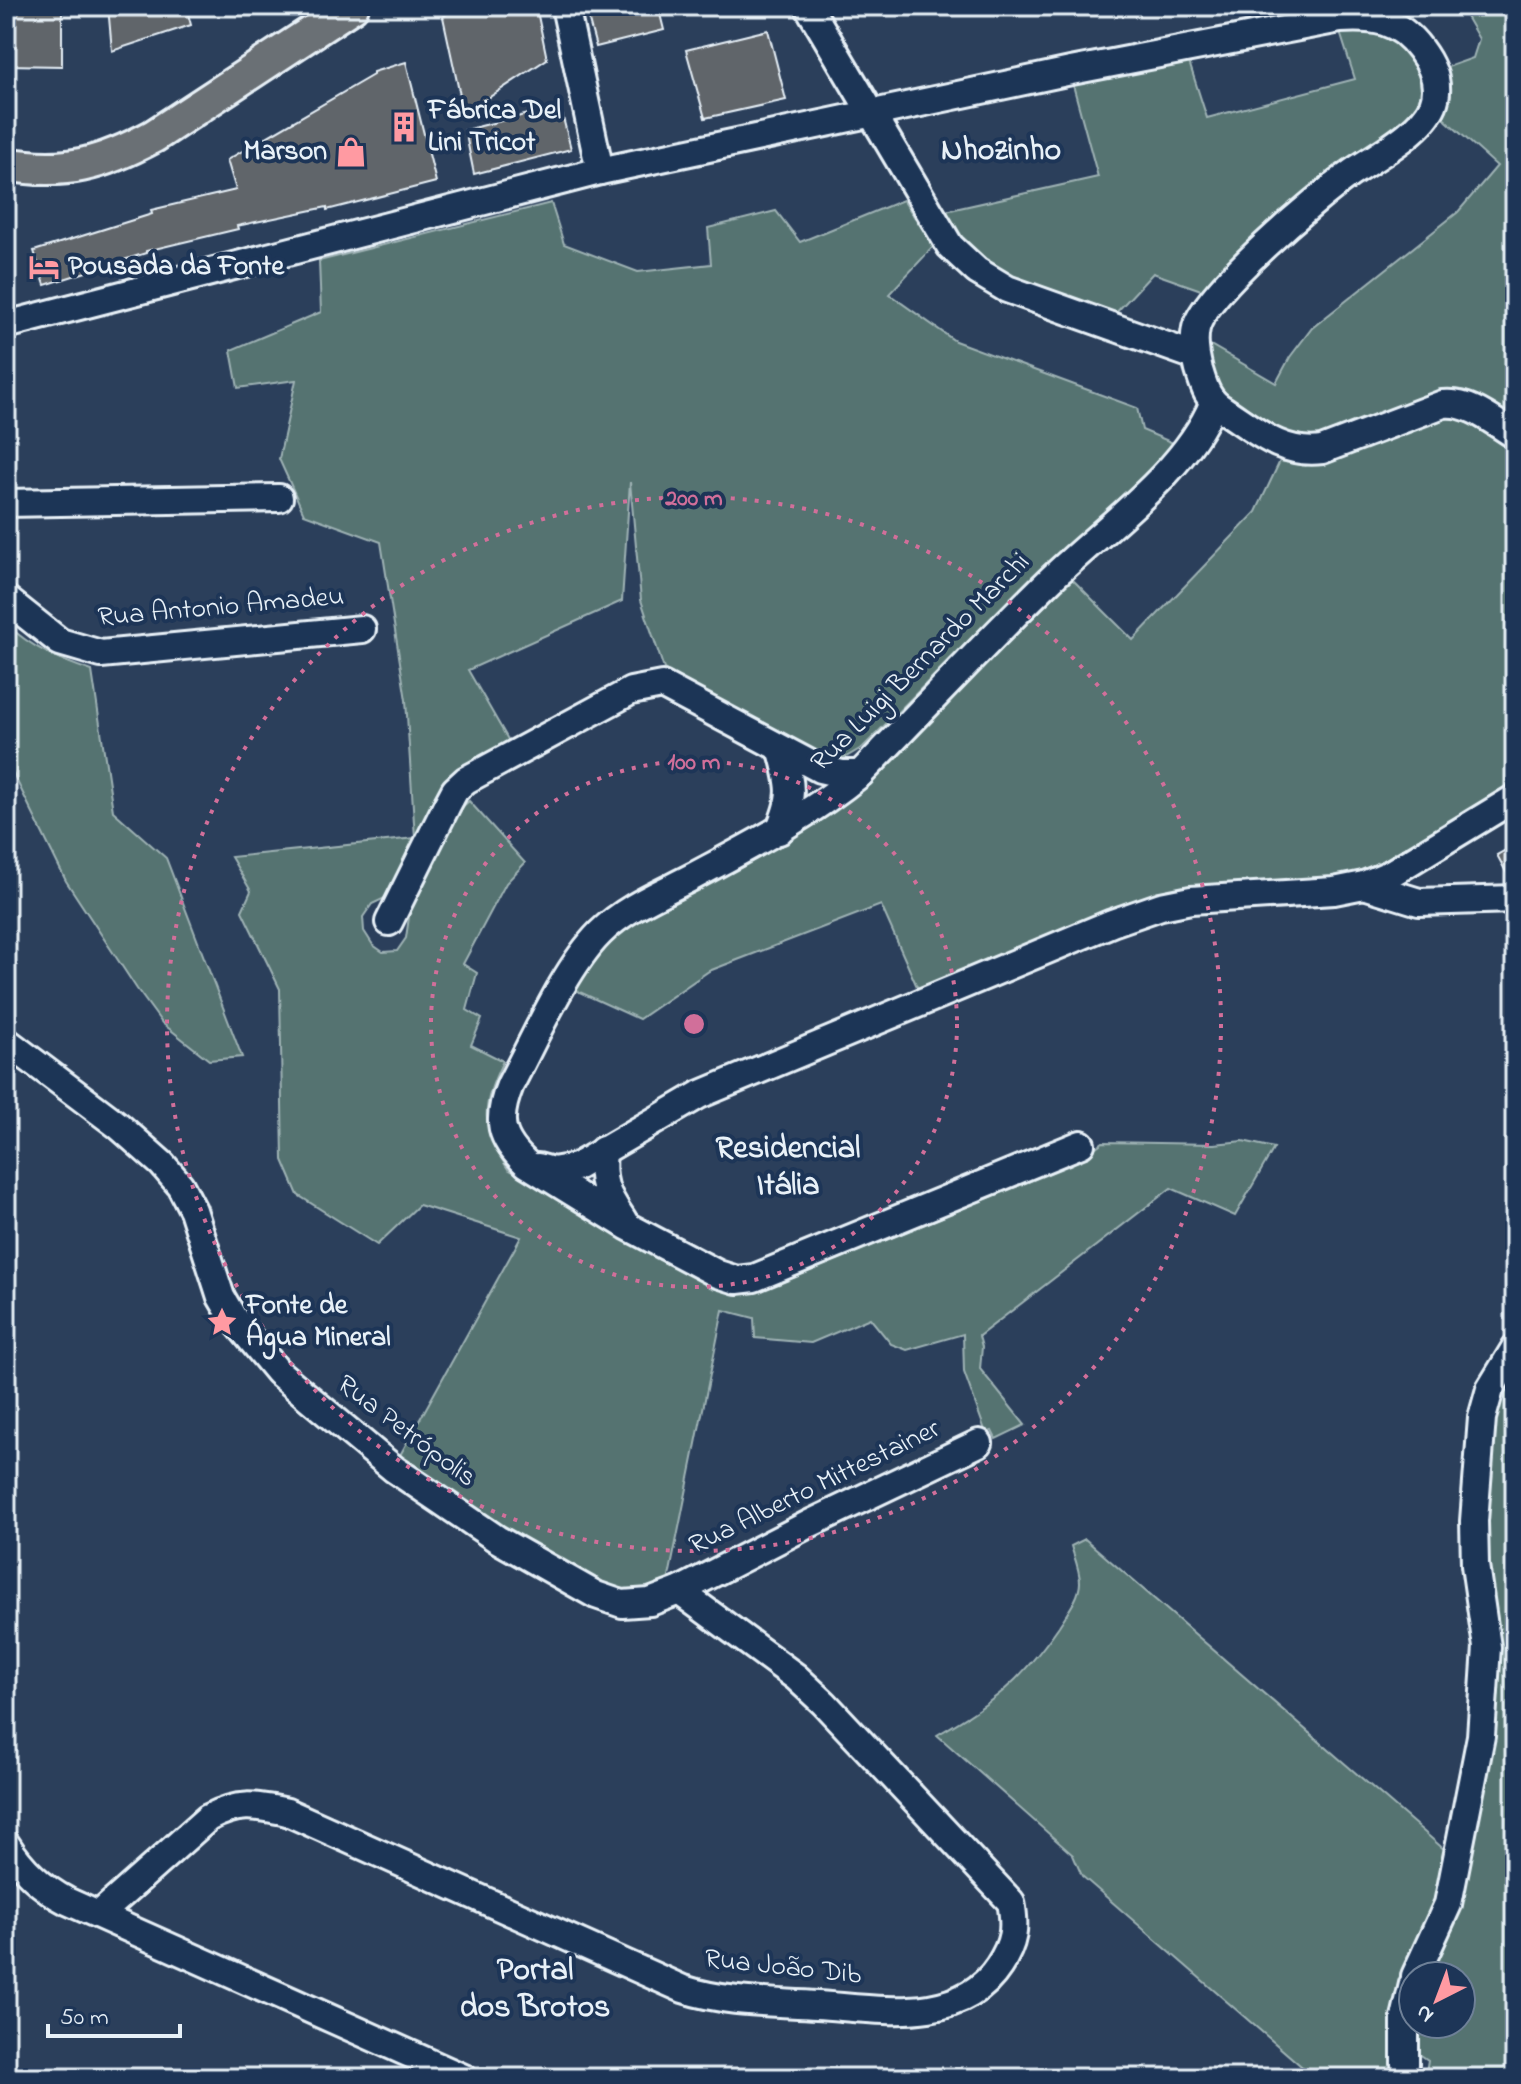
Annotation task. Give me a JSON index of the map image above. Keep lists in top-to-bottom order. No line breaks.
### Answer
{"streets":{"street":["Rua Antonio Amadeu","Rua Luigi Bernardo Marchi","Rua Petrópolis","Rua Alberto Mittestainer","Rua João Dib"]},"crossings":[["Rua Petrópolis","Rua Alberto Mittestainer"],["Rua Petrópolis","Rua João Dib"],["Rua Alberto Mittestainer","Rua João Dib"]],"districts":["Nhozinho","Residencial Itália","Portal dos Brotos"],"places":{"building":["Fábrica Del Lini Tricot"],"shop":["Marson"],"hotel":["Pousada da Fonte"],"place":["Fonte de Água Mineral"]},"scale_bar":"50 m","north":"bottom left","rings":["200 m","100 m"]}
